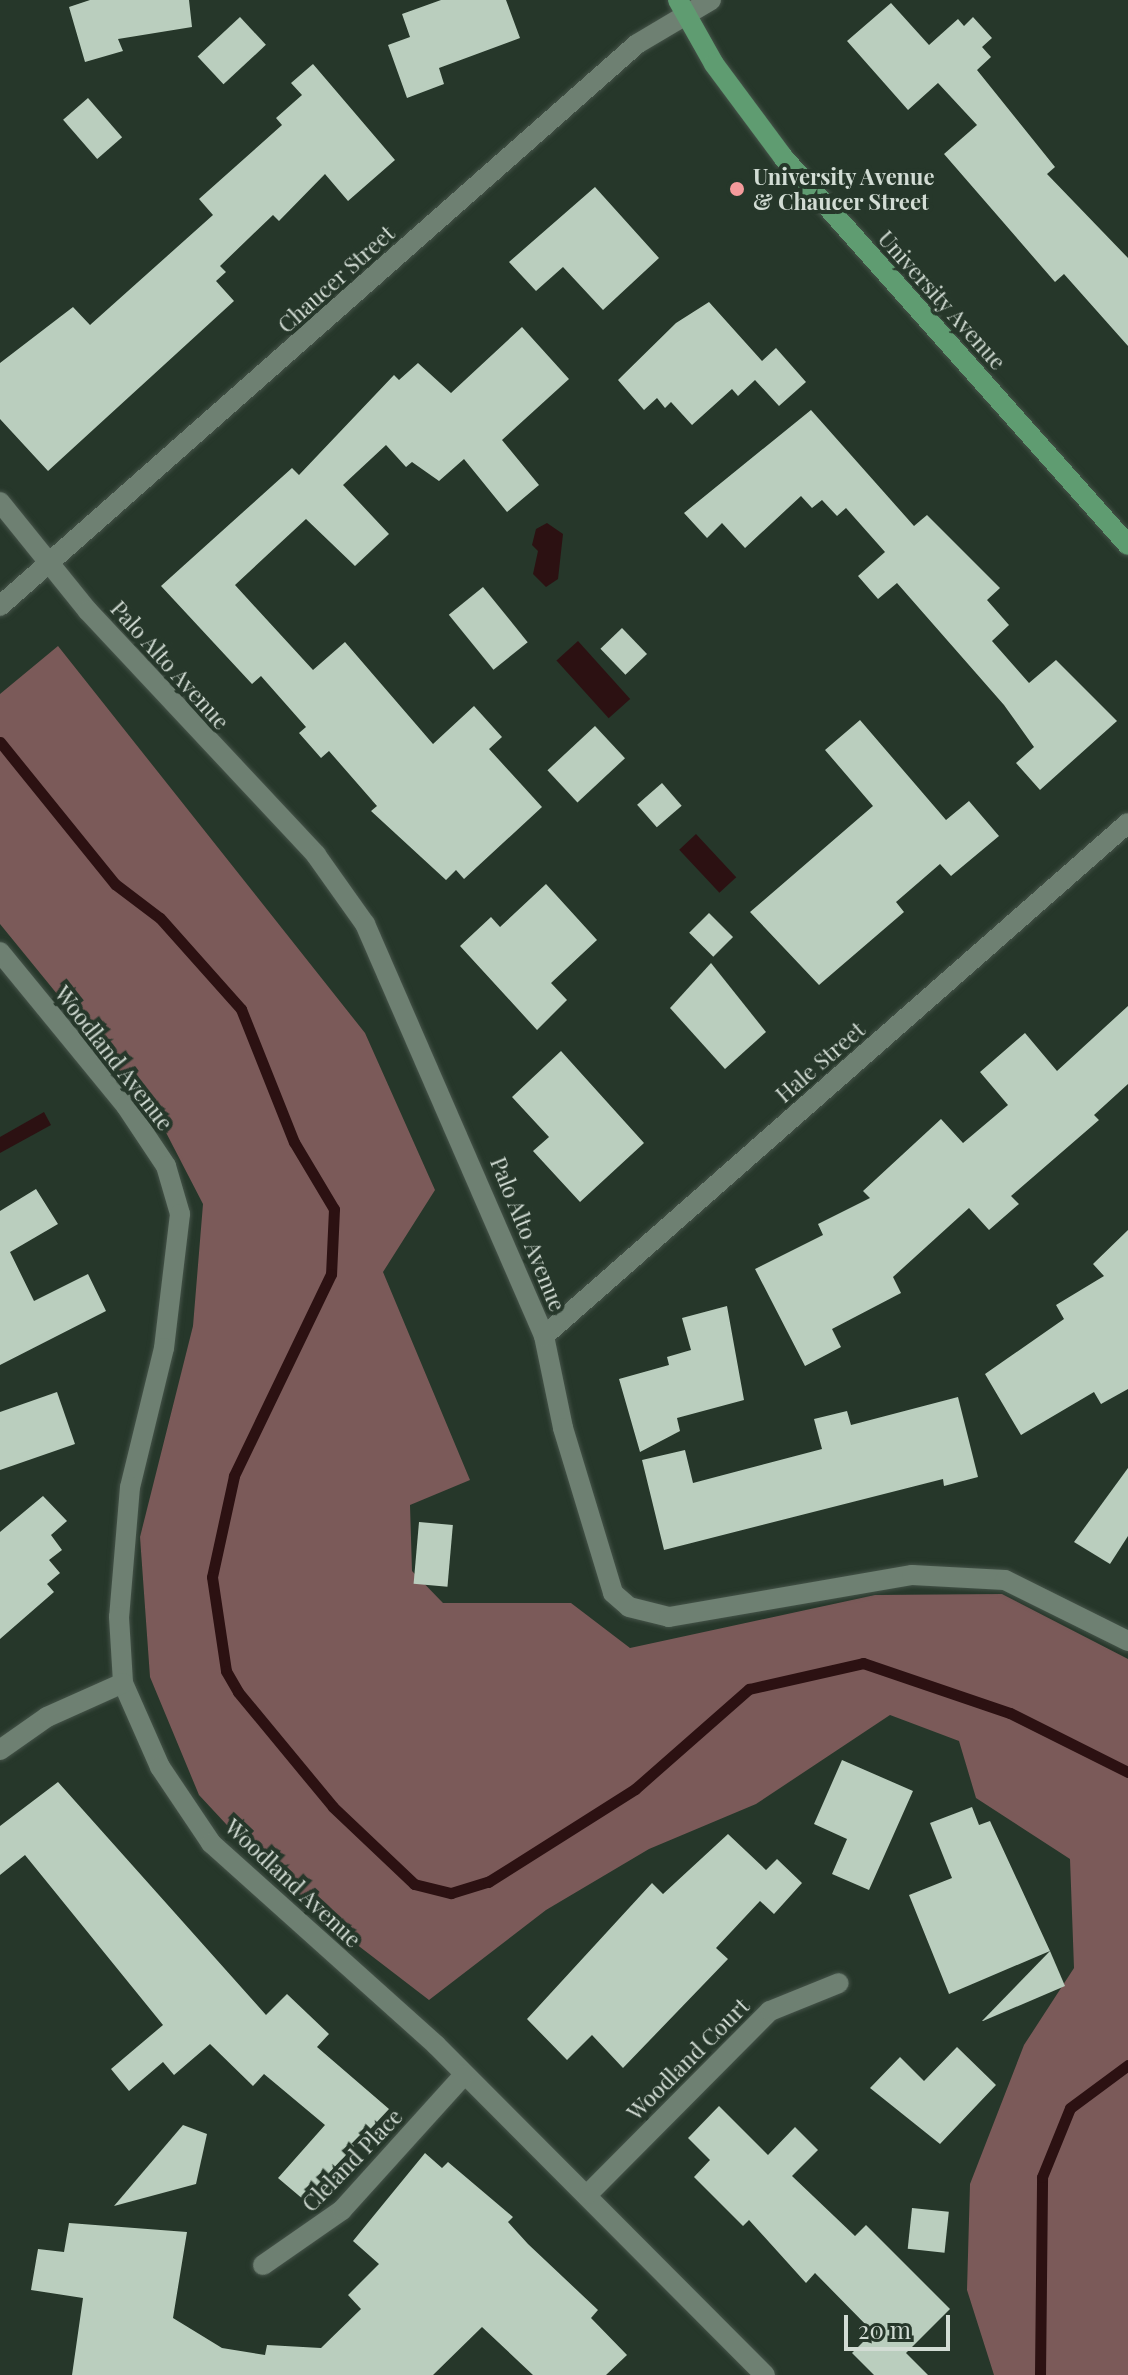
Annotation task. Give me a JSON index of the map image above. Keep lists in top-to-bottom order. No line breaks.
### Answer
{"streets":{"main road":["University Avenue"],"street":["Chaucer Street","Palo Alto Avenue","Woodland Avenue","Hale Street","Woodland Court","Cleland Place"]},"crossings":[["Chaucer Street","University Avenue"],["Chaucer Street","Palo Alto Avenue"],["Palo Alto Avenue","Hale Street"],["Woodland Avenue","Woodland Court"],["Woodland Avenue","Cleland Place"]],"places":["University Avenue & Chaucer Street"],"scale_bar":"20 m"}
